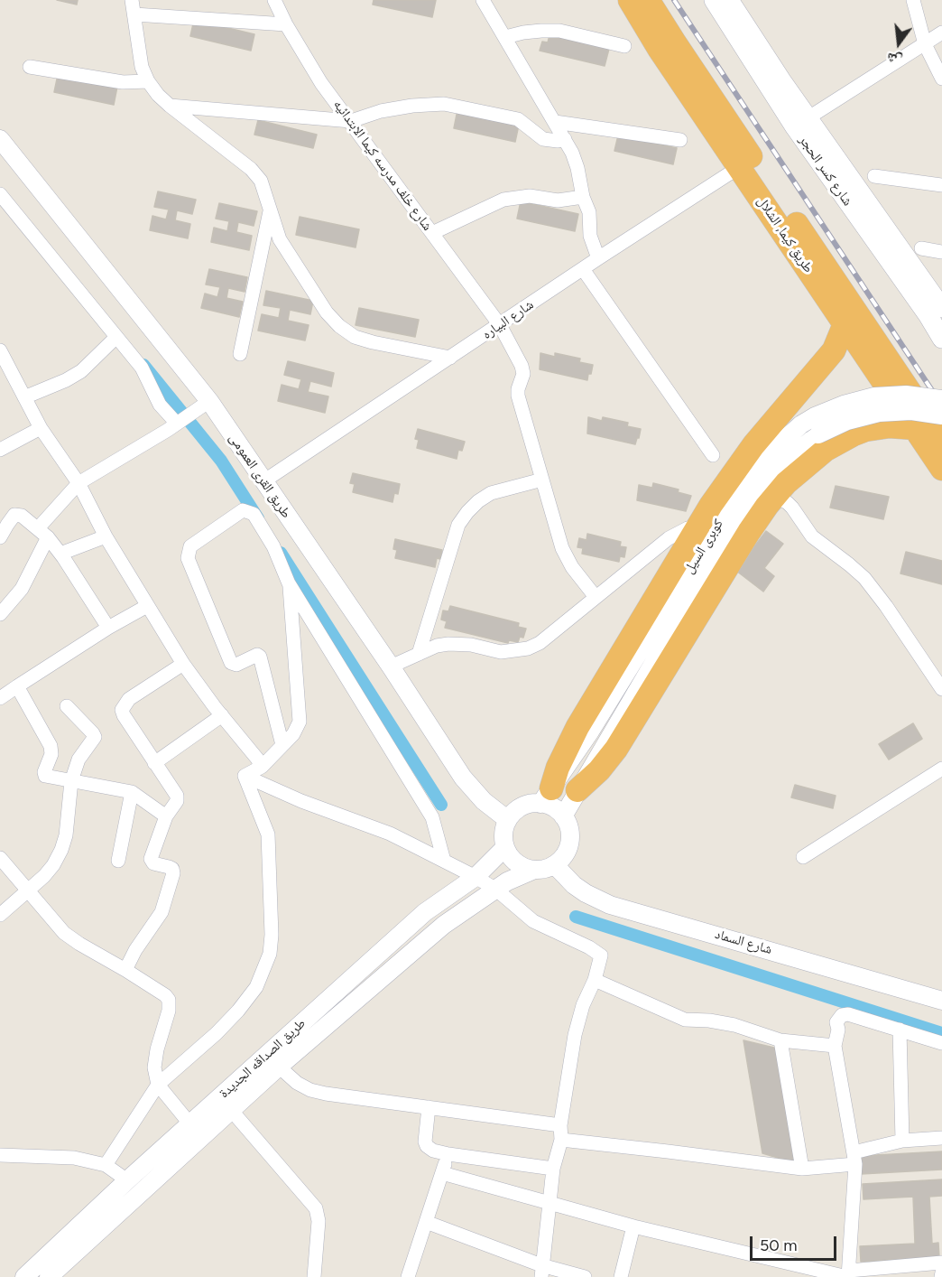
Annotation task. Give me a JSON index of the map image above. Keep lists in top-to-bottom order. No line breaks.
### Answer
{"streets":{"highway":["طريق كيما, الشلال"],"main road":["شارع كسر الحجر"],"street":["شارع خلف مدرسه كيما الابتدائيه","شارع البياره","طريق القرى العمومى","كوبرى السيل","شارع السماد","طريق الصداقه الجديدة"]},"crossings":[["شارع خلف مدرسه كيما الابتدائيه","شارع البياره"],["طريق كيما, الشلال","شارع البياره"],["شارع البياره","طريق القرى العمومى"],["طريق القرى العمومى","كوبرى السيل"],["طريق القرى العمومى","شارع السماد"],["طريق القرى العمومى","طريق الصداقه الجديدة"],["كوبرى السيل","شارع السماد"],["كوبرى السيل","طريق الصداقه الجديدة"],["شارع السماد","طريق الصداقه الجديدة"]],"scale_bar":"50 m","north":"bottom"}
